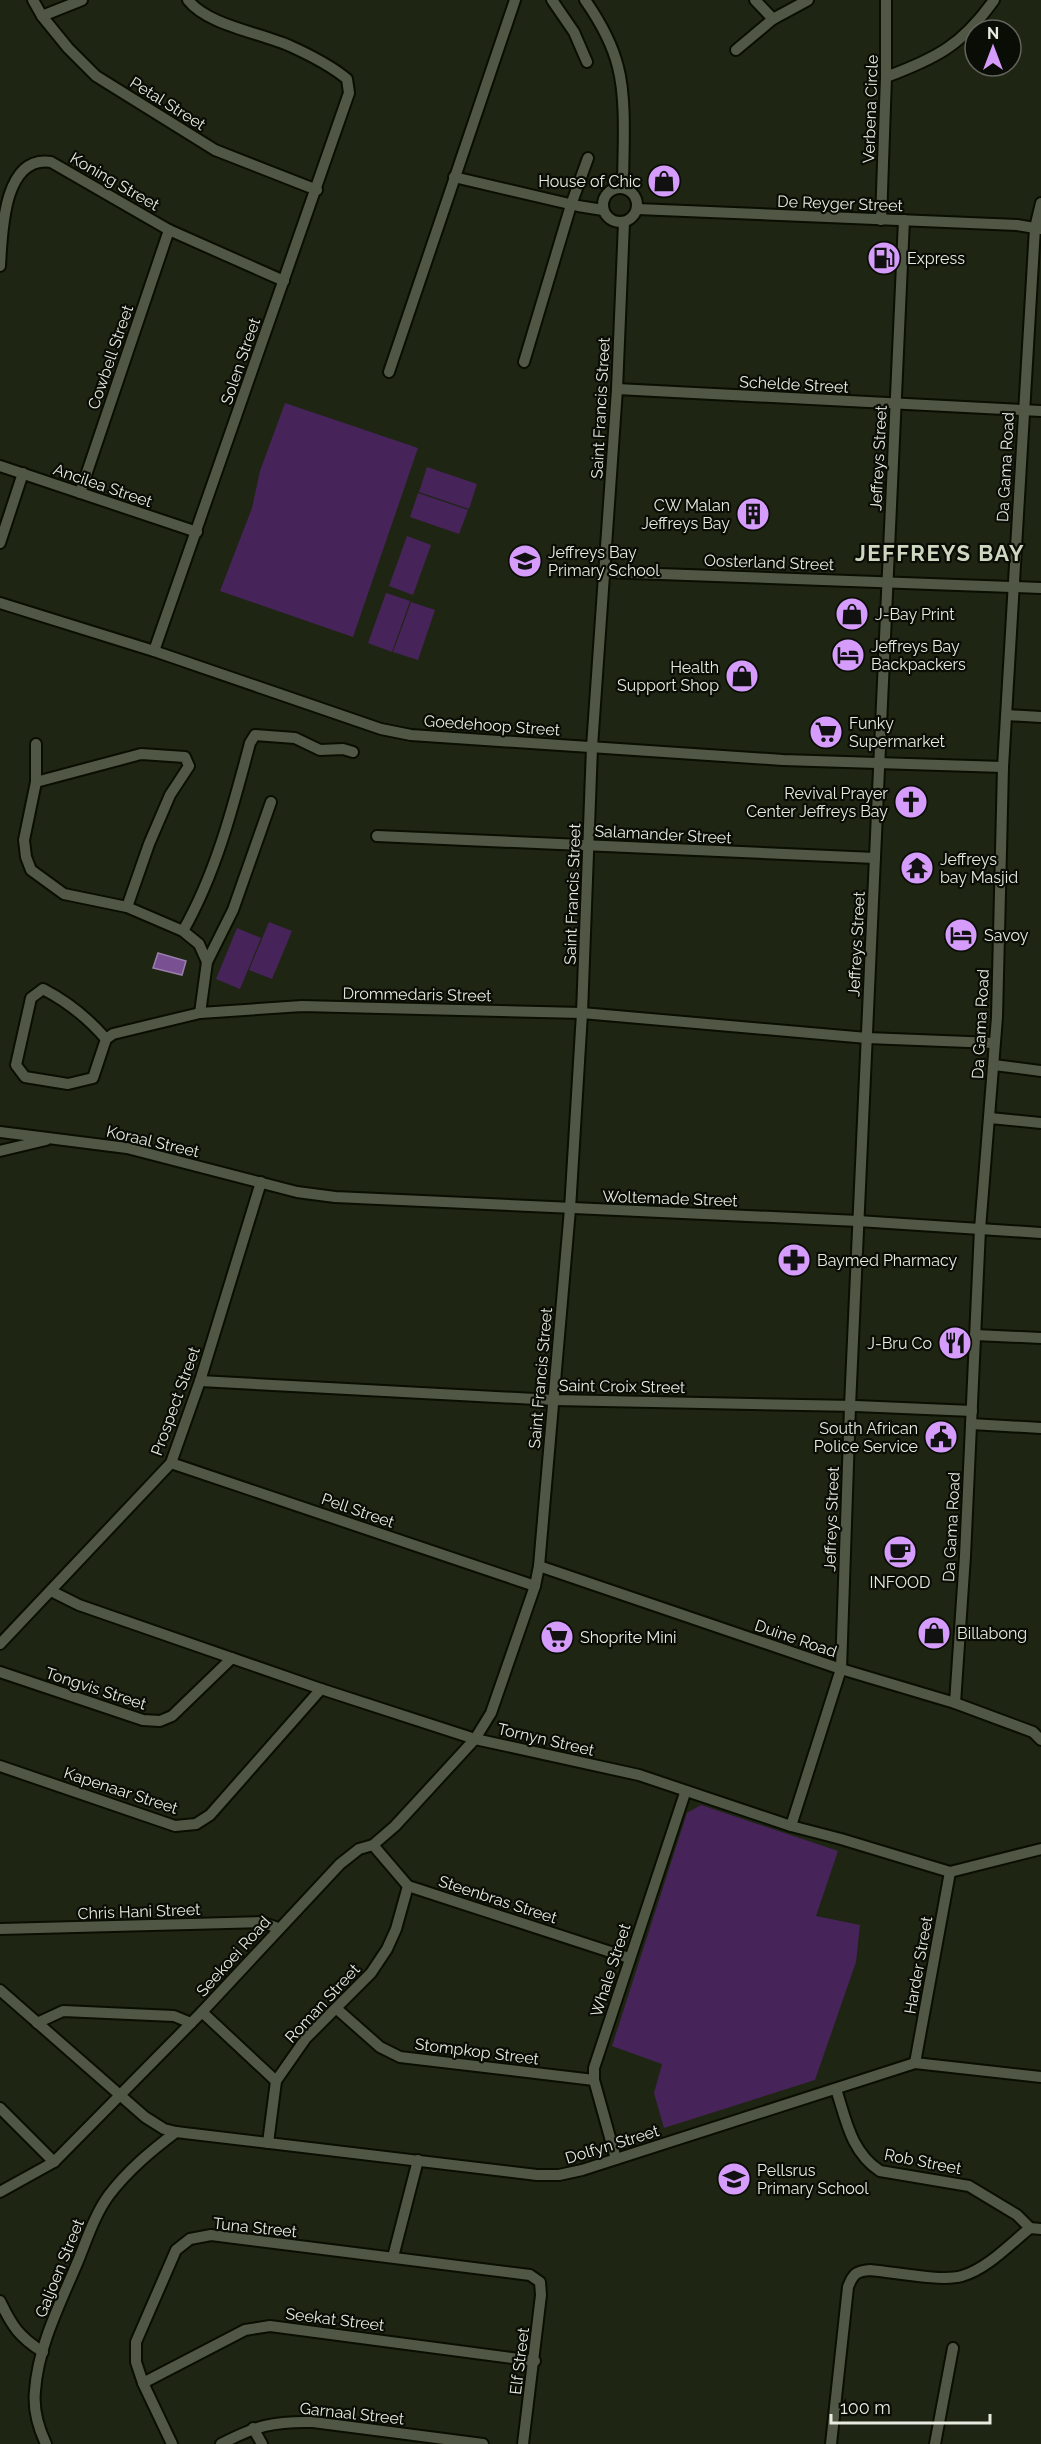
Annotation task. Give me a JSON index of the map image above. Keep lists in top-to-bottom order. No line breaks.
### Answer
{"streets":{"street":["Petal Street","Verbena Circle","Koning Street","De Reyger Street","Cowbell Street","Solen Street","Schelde Street","Saint Francis Street","Jeffreys Street","Da Gama Road","Ancilea Street","Oosterland Street","Goedehoop Street","Salamander Street","Drommedaris Street","Koraal Street","Woltemade Street","Saint Croix Street","Prospect Street","Pell Street","Duine Road","Tongvis Street","Tornyn Street","Kapenaar Street","Steenbras Street","Chris Hani Street","Seekoei Road","Harder Street","Whale Street","Roman Street","Stompkop Street","Dolfyn Street","Rob Street","Tuna Street","Galjoen Street","Seekat Street","Elf Street","Garnaal Street"]},"crossings":[["Petal Street","Solen Street"],["Verbena Circle","De Reyger Street"],["Koning Street","Cowbell Street"],["Koning Street","Solen Street"],["De Reyger Street","Saint Francis Street"],["De Reyger Street","Jeffreys Street"],["De Reyger Street","Da Gama Road"],["Cowbell Street","Ancilea Street"],["Solen Street","Ancilea Street"],["Solen Street","Goedehoop Street"],["Schelde Street","Saint Francis Street"],["Schelde Street","Jeffreys Street"],["Schelde Street","Da Gama Road"],["Saint Francis Street","Oosterland Street"],["Saint Francis Street","Goedehoop Street"],["Saint Francis Street","Salamander Street"],["Saint Francis Street","Drommedaris Street"],["Saint Francis Street","Woltemade Street"],["Saint Francis Street","Saint Croix Street"],["Saint Francis Street","Pell Street"],["Saint Francis Street","Duine Road"],["Saint Francis Street","Tornyn Street"],["Saint Francis Street","Seekoei Road"],["Jeffreys Street","Oosterland Street"],["Jeffreys Street","Goedehoop Street"],["Jeffreys Street","Salamander Street"],["Jeffreys Street","Drommedaris Street"],["Jeffreys Street","Woltemade Street"],["Jeffreys Street","Saint Croix Street"],["Jeffreys Street","Duine Road"],["Jeffreys Street","Tornyn Street"],["Da Gama Road","Oosterland Street"],["Da Gama Road","Goedehoop Street"],["Da Gama Road","Drommedaris Street"],["Da Gama Road","Woltemade Street"],["Da Gama Road","Saint Croix Street"],["Da Gama Road","Duine Road"],["Koraal Street","Woltemade Street"],["Koraal Street","Prospect Street"],["Saint Croix Street","Prospect Street"],["Prospect Street","Pell Street"],["Prospect Street","Tornyn Street"],["Tongvis Street","Tornyn Street"],["Tornyn Street","Kapenaar Street"],["Tornyn Street","Seekoei Road"],["Tornyn Street","Harder Street"],["Tornyn Street","Whale Street"],["Steenbras Street","Whale Street"],["Steenbras Street","Roman Street"],["Chris Hani Street","Seekoei Road"],["Seekoei Road","Dolfyn Street"],["Harder Street","Dolfyn Street"],["Whale Street","Stompkop Street"],["Whale Street","Dolfyn Street"],["Roman Street","Stompkop Street"],["Roman Street","Dolfyn Street"],["Dolfyn Street","Rob Street"],["Dolfyn Street","Galjoen Street"],["Tuna Street","Seekat Street"],["Tuna Street","Elf Street"],["Seekat Street","Elf Street"]],"districts":["JEFFREYS BAY"],"places":{"shop":["House of Chic","J-Bay Print","Health Support Shop","Billabong"],"fuel station":["Express"],"building":["CW Malan Jeffreys Bay"],"school or university":["Jeffreys Bay Primary School","Pellsrus Primary School"],"hotel":["Jeffreys Bay Backpackers","Savoy"],"supermarket":["Funky Supermarket","Shoprite Mini"],"church":["Revival Prayer Center Jeffreys Bay"],"temple":["Jeffreys bay Masjid"],"pharmacy":["Baymed Pharmacy"],"restaurant":["J-Bru Co"],"public building":["South African Police Service"],"cafe":["INFOOD"]},"scale_bar":"100 m","north":"top"}
